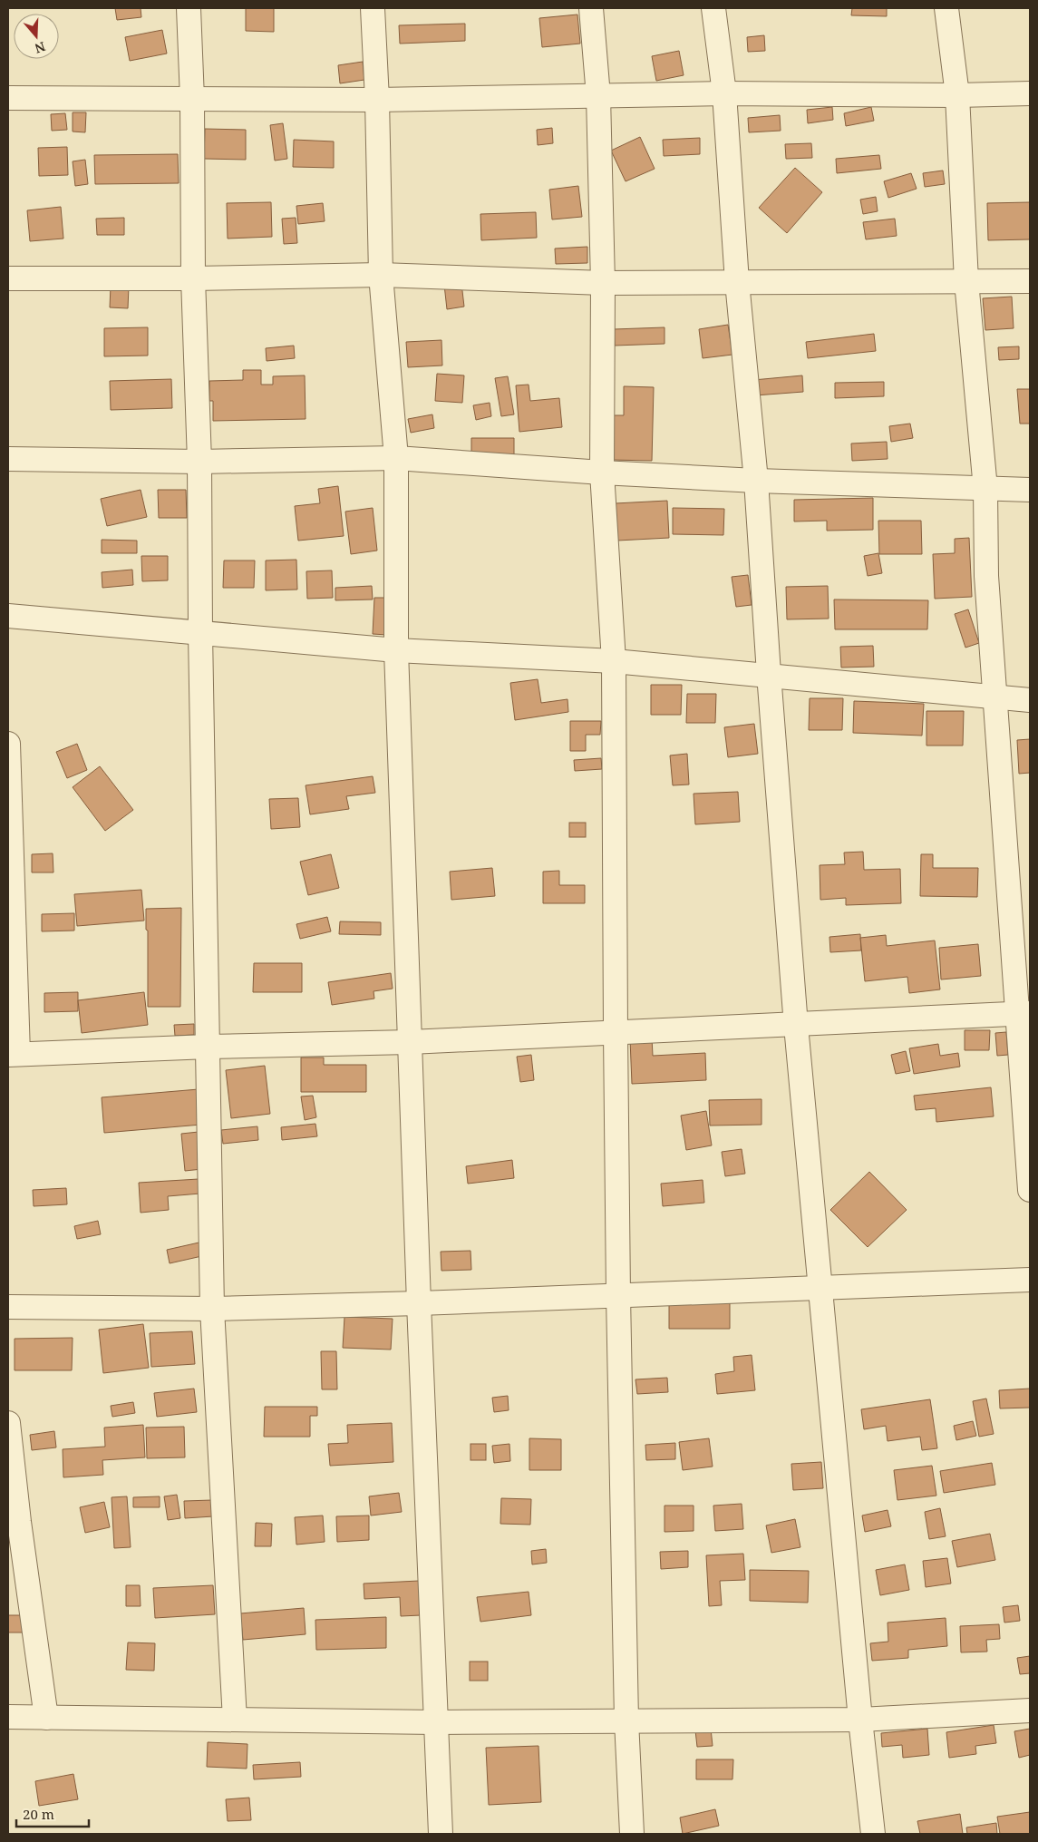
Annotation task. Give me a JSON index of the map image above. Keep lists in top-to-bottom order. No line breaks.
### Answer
{"scale_bar":"20 m","north":"bottom"}
